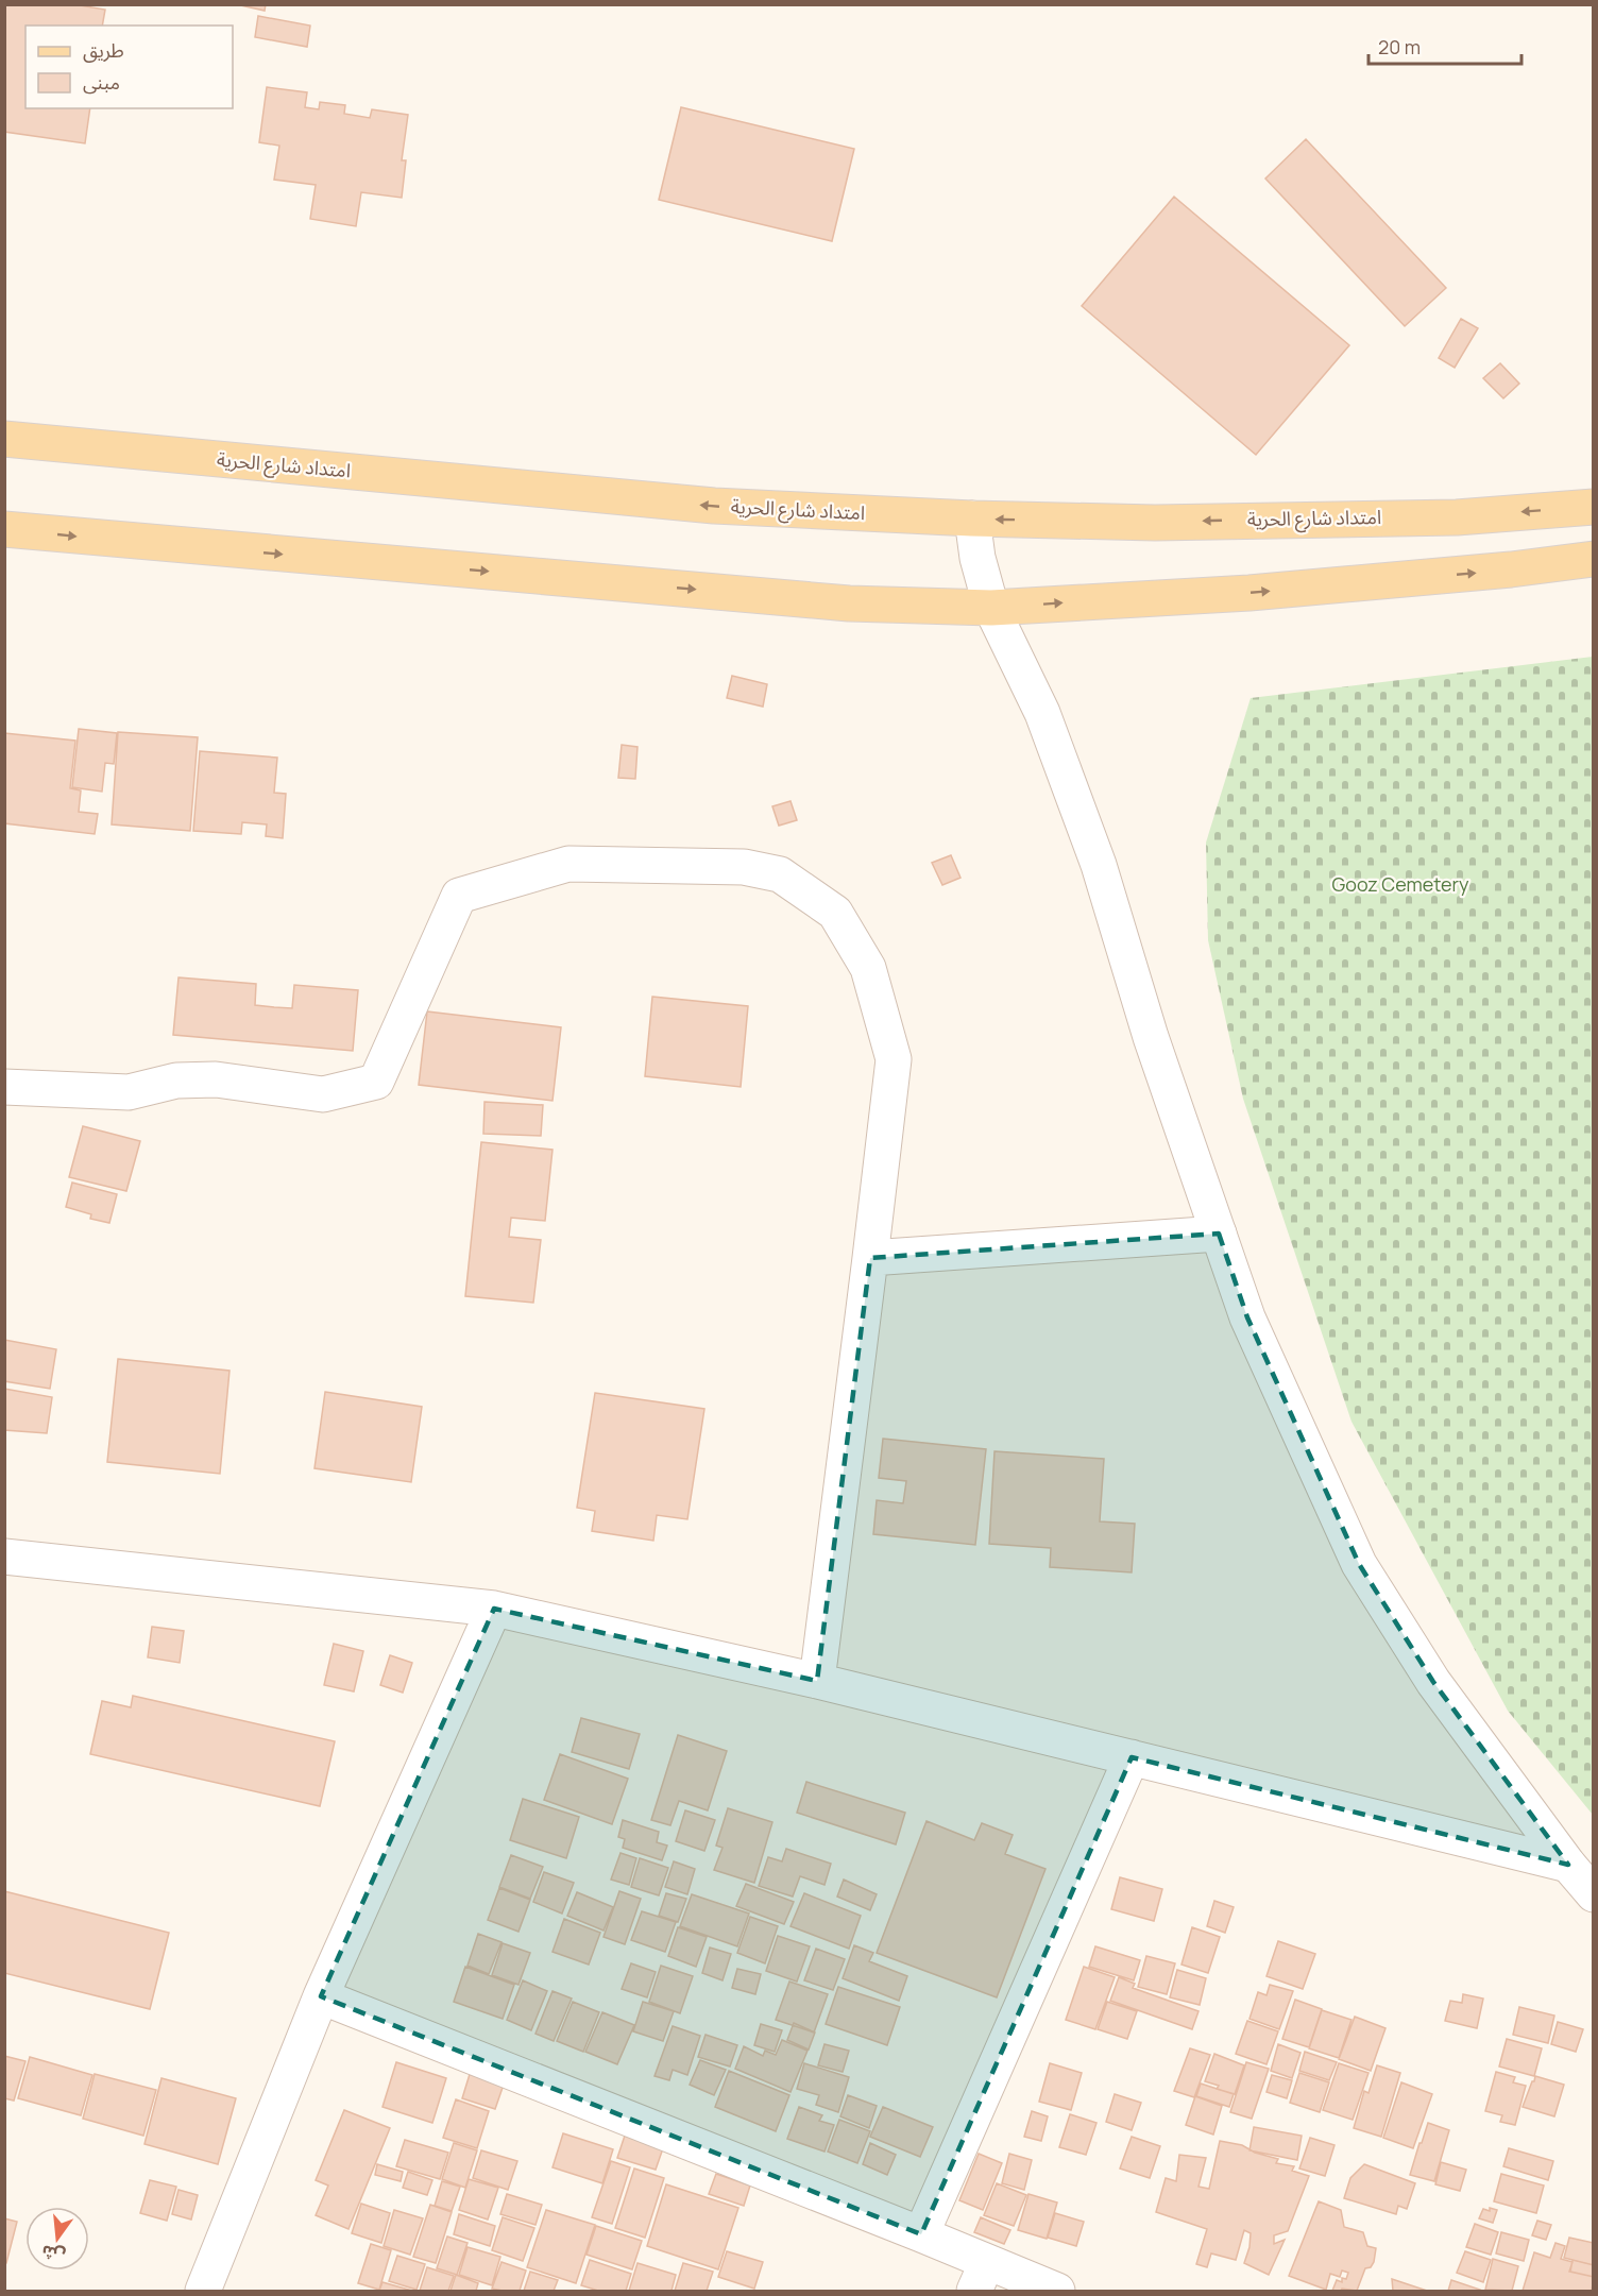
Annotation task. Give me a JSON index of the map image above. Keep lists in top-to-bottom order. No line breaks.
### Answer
{"streets":{"main road":["امتداد شارع الحرية"]},"parks":["Gooz Cemetery"],"legend":["طريق","مبنى"],"scale_bar":"20 m","north":"bottom"}
